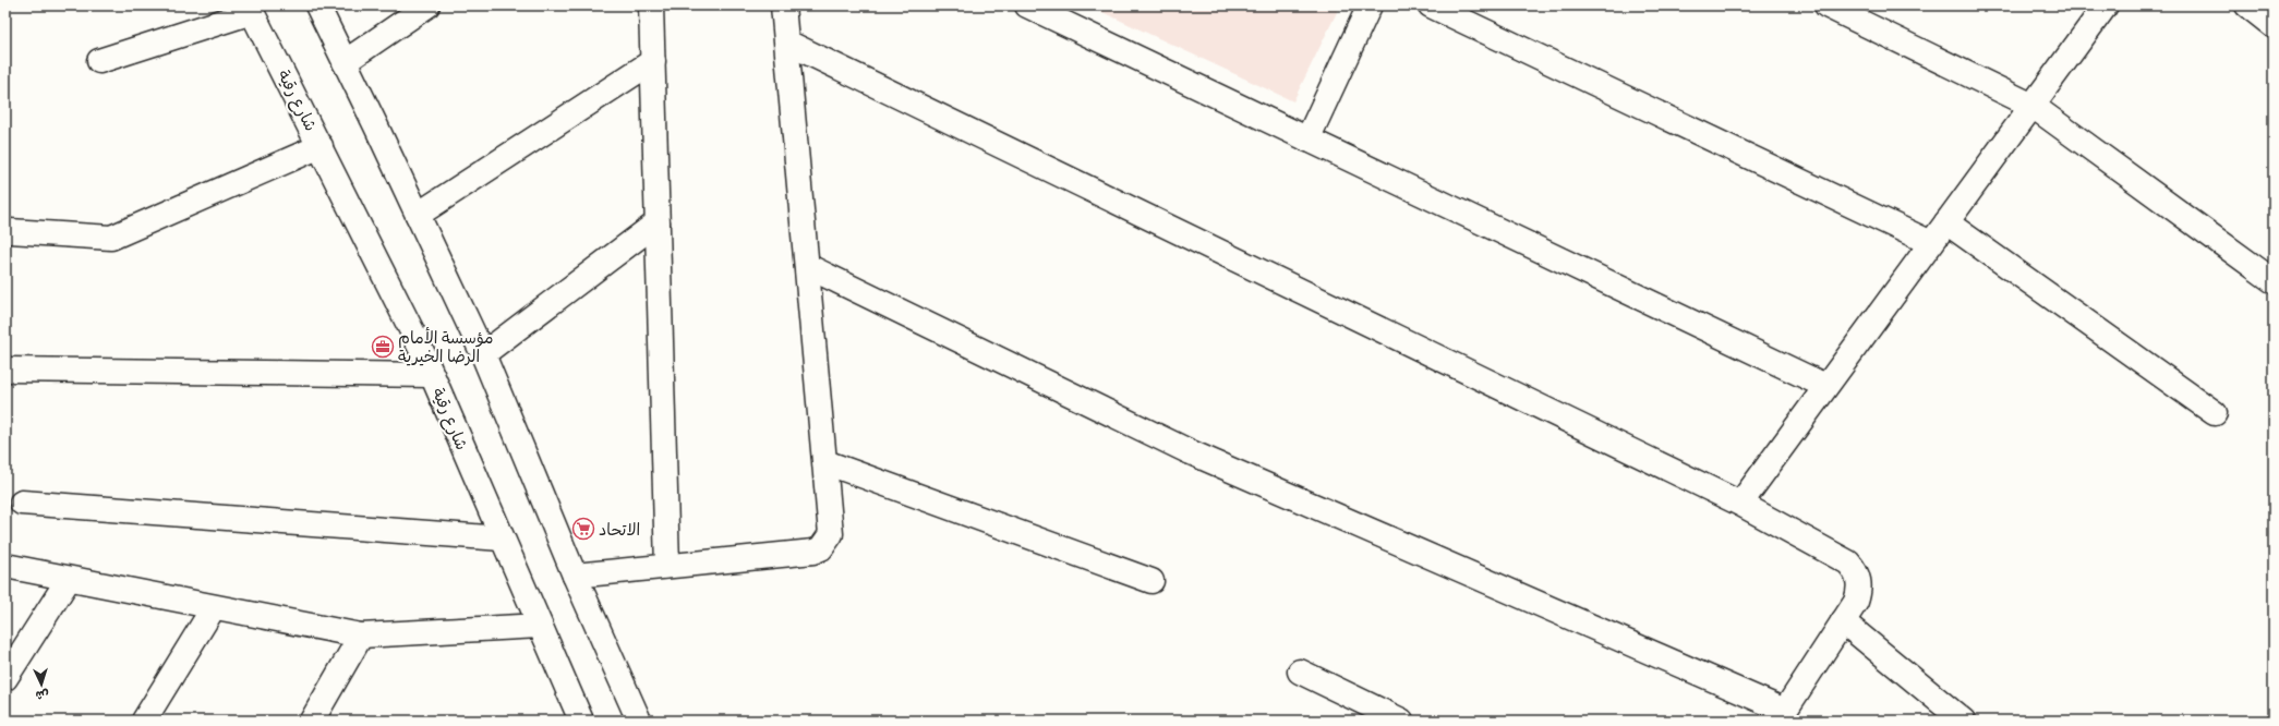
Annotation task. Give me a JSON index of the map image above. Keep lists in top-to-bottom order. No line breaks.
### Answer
{"streets":{"street":["شارع رقية"]},"places":{"office":["مؤسسة الأمام الرضا الخيرية"],"supermarket":["الاتحاد"]},"north":"bottom"}
